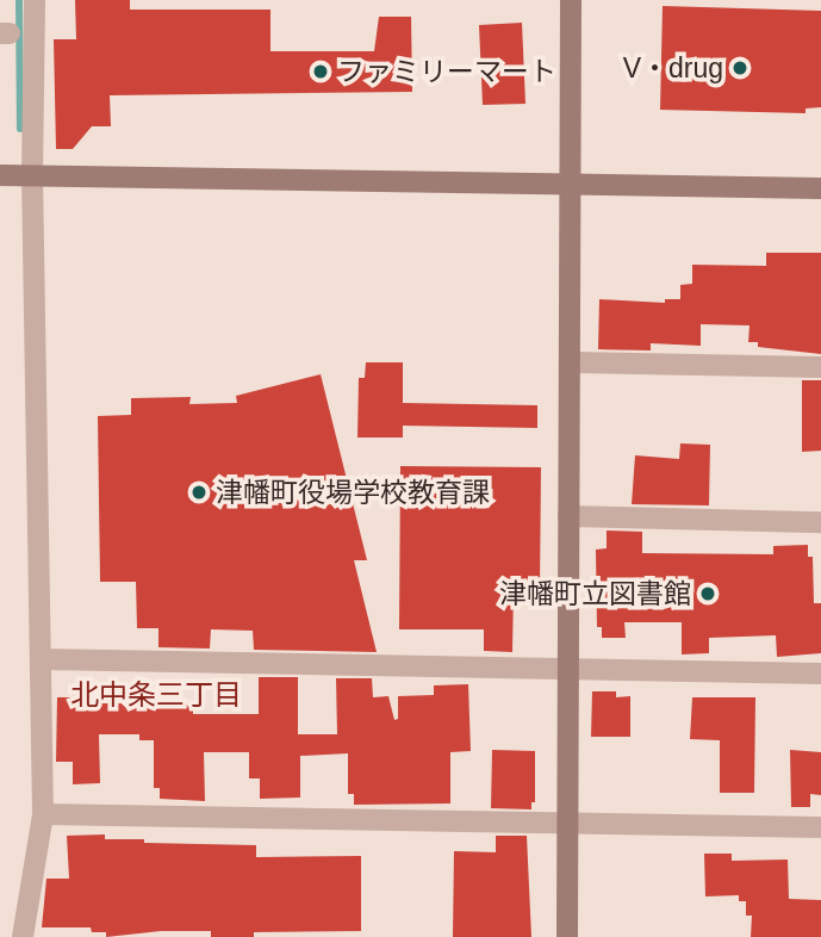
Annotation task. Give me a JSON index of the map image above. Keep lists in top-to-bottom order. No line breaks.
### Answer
{"districts":["北中条三丁目"],"places":["V・drug","ファミリーマート","津幡町役場学校教育課","津幡町立図書館"]}
